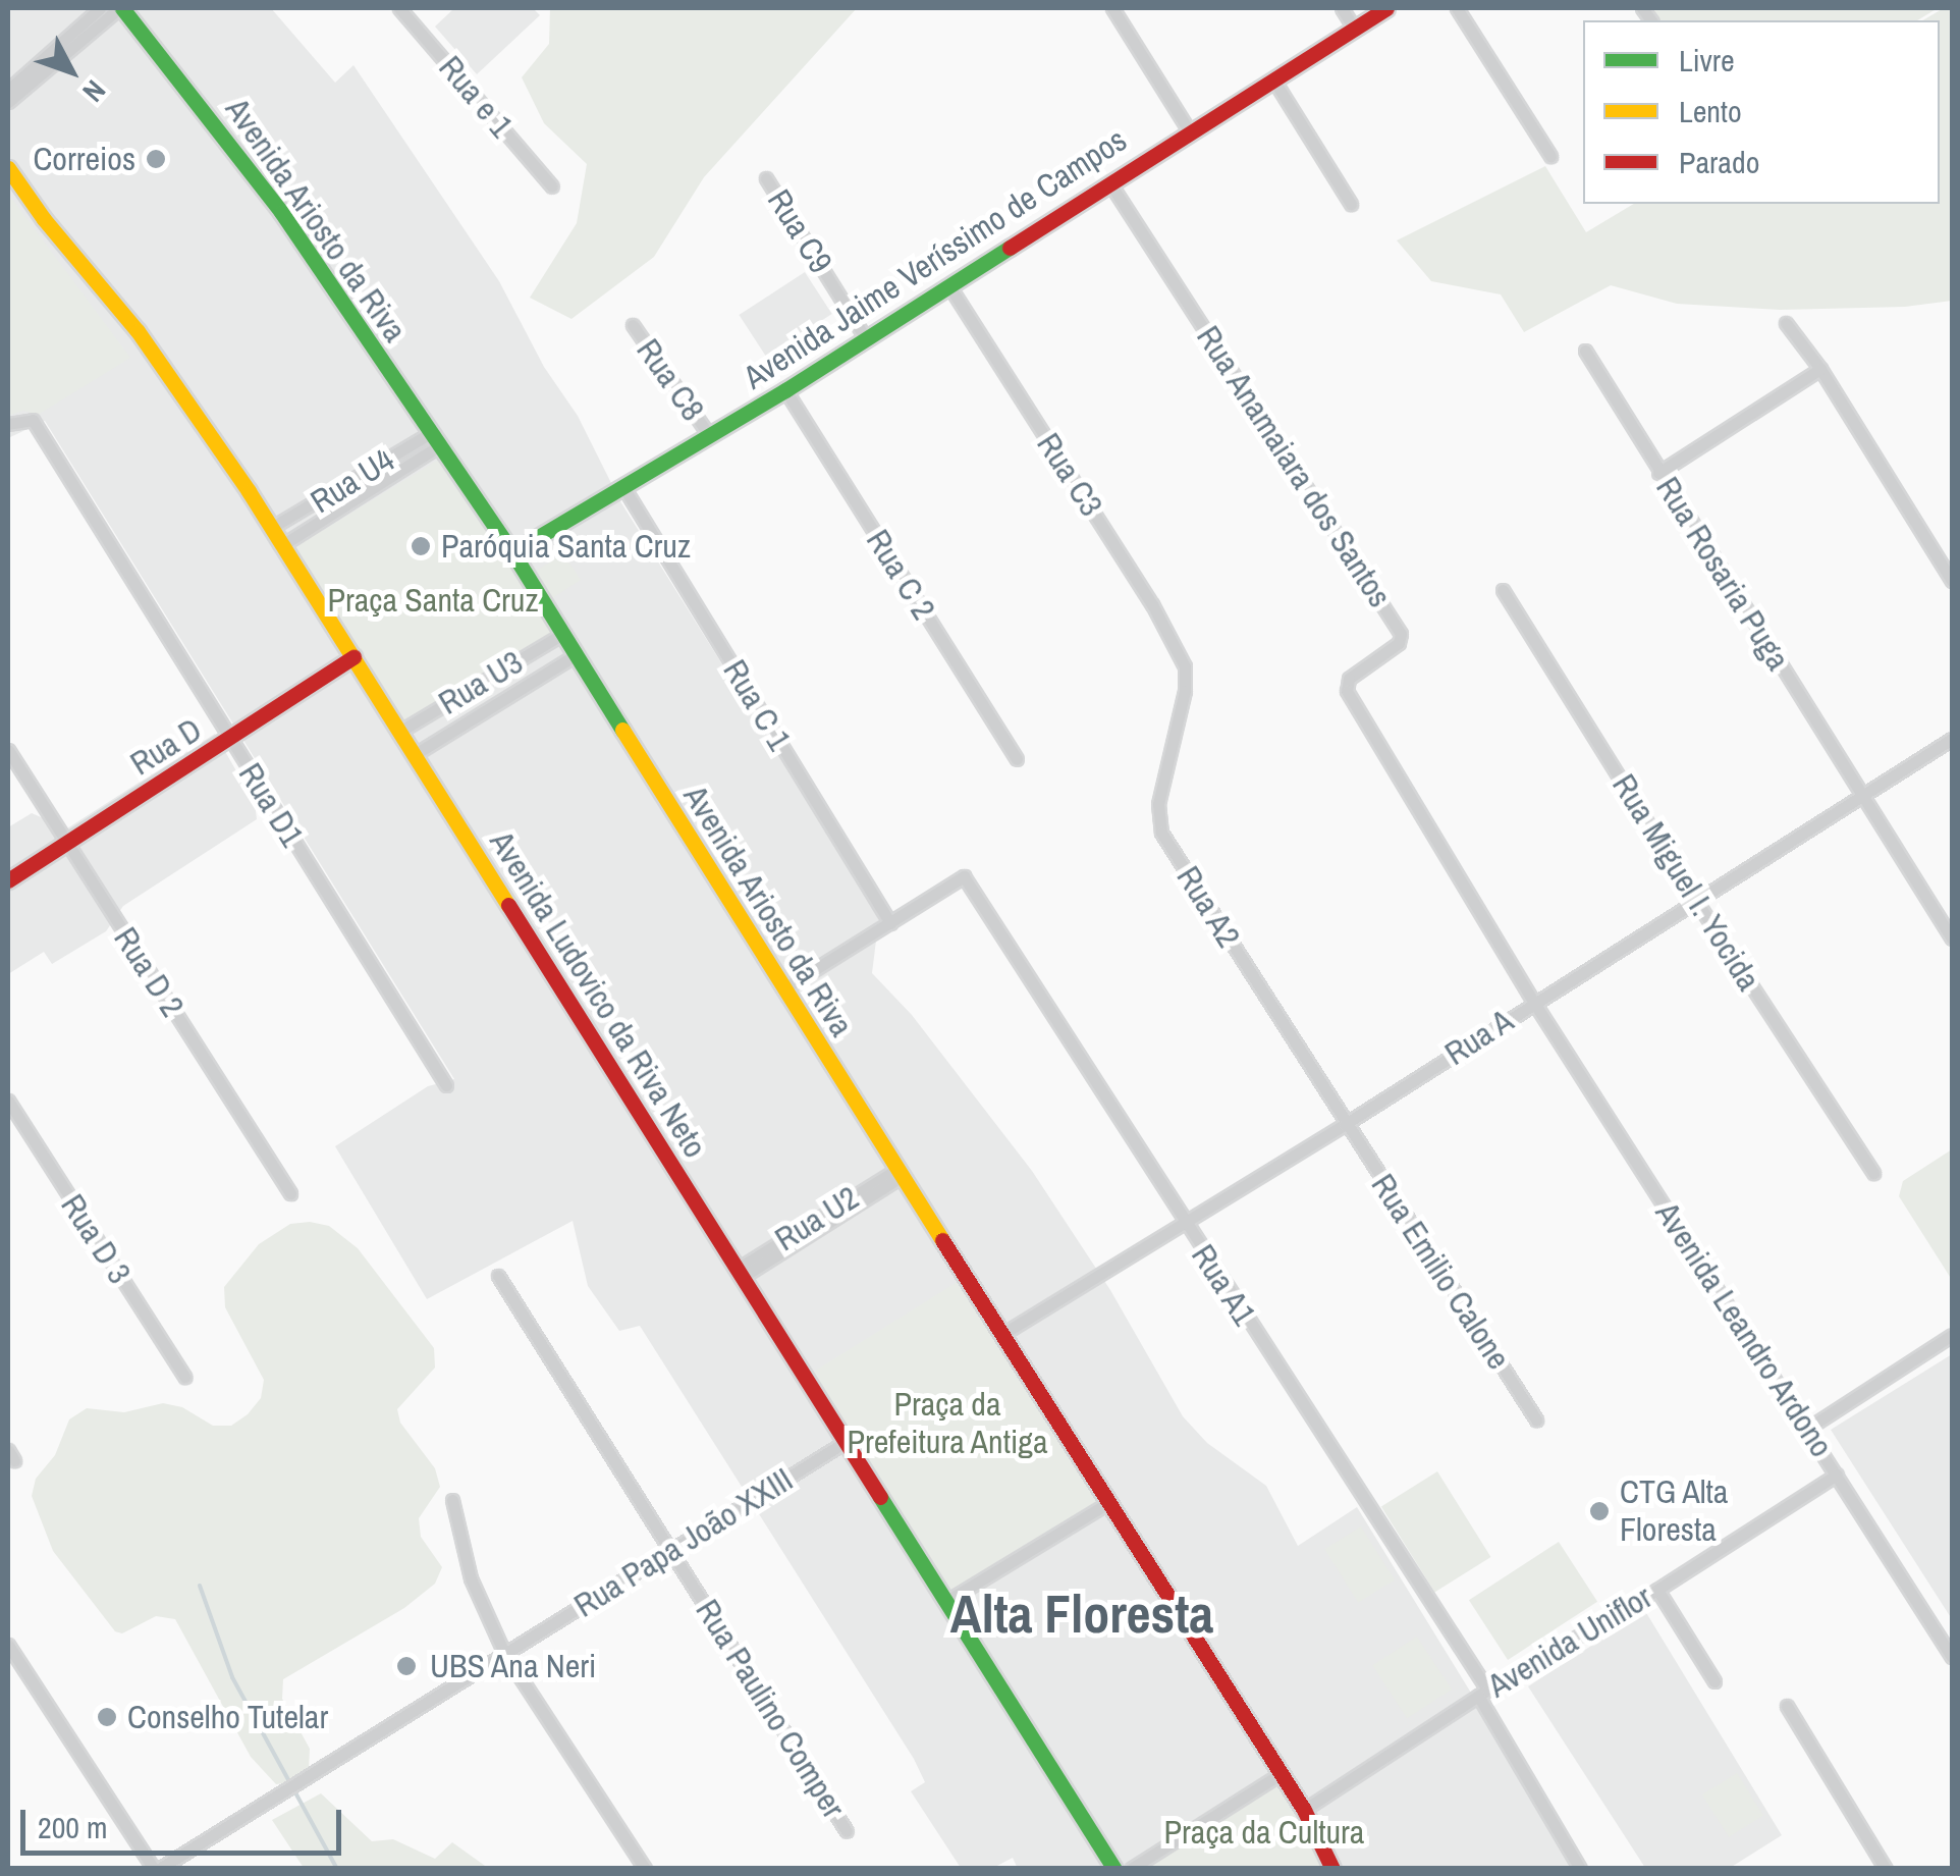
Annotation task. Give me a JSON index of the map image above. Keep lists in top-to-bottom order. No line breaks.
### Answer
{"streets":{"street":["Rua e 1","Avenida Ariosto da Riva","Rua C9","Avenida Jaime Veríssimo de Campos","Rua C8","Rua Anamaiara dos Santos","Rua C3","Rua U4","Rua Rosaria Puga","Rua C 2","Rua U3","Rua C 1","Rua D","Rua D1","Rua Miguel I. Yocida","Rua A2","Rua D 2","Avenida Ludovico da Riva Neto","Rua A","Rua U2","Rua D 3","Rua Emilio Calone","Rua A1","Avenida Leandro Ardono","Rua Papa João XXIII","Avenida Uniflor","Rua Paulino Comper"]},"crossings":[["Avenida Ariosto da Riva","Avenida Jaime Veríssimo de Campos"],["Avenida Ariosto da Riva","Rua U4"],["Avenida Ariosto da Riva","Rua U3"],["Avenida Ariosto da Riva","Rua A"],["Avenida Ariosto da Riva","Rua U2"],["Avenida Ariosto da Riva","Avenida Uniflor"],["Rua C9","Avenida Jaime Veríssimo de Campos"],["Avenida Jaime Veríssimo de Campos","Rua C8"],["Avenida Jaime Veríssimo de Campos","Rua Anamaiara dos Santos"],["Avenida Jaime Veríssimo de Campos","Rua C3"],["Avenida Jaime Veríssimo de Campos","Rua C 2"],["Avenida Jaime Veríssimo de Campos","Rua C 1"],["Rua Anamaiara dos Santos","Rua A"],["Rua Anamaiara dos Santos","Avenida Leandro Ardono"],["Rua C3","Rua A2"],["Rua U4","Avenida Ludovico da Riva Neto"],["Rua Rosaria Puga","Rua A"],["Rua U3","Avenida Ludovico da Riva Neto"],["Rua C 1","Rua A1"],["Rua D","Rua D1"],["Rua D","Rua D 2"],["Rua D","Avenida Ludovico da Riva Neto"],["Rua Miguel I. Yocida","Rua A"],["Rua A2","Rua A"],["Rua A2","Rua Emilio Calone"],["Avenida Ludovico da Riva Neto","Rua U2"],["Avenida Ludovico da Riva Neto","Rua Papa João XXIII"],["Rua A","Rua Emilio Calone"],["Rua A","Rua A1"],["Rua A","Avenida Leandro Ardono"],["Rua A1","Avenida Uniflor"],["Avenida Leandro Ardono","Avenida Uniflor"],["Rua Papa João XXIII","Rua Paulino Comper"]],"districts":["Alta Floresta"],"parks":["Praça Santa Cruz","Praça da Prefeitura Antiga","Praça da Cultura"],"places":["Correios","Paróquia Santa Cruz","CTG Alta Floresta","UBS Ana Neri","Conselho Tutelar"],"legend":["Livre","Lento","Parado"],"scale_bar":"200 m","north":"bottom right"}
